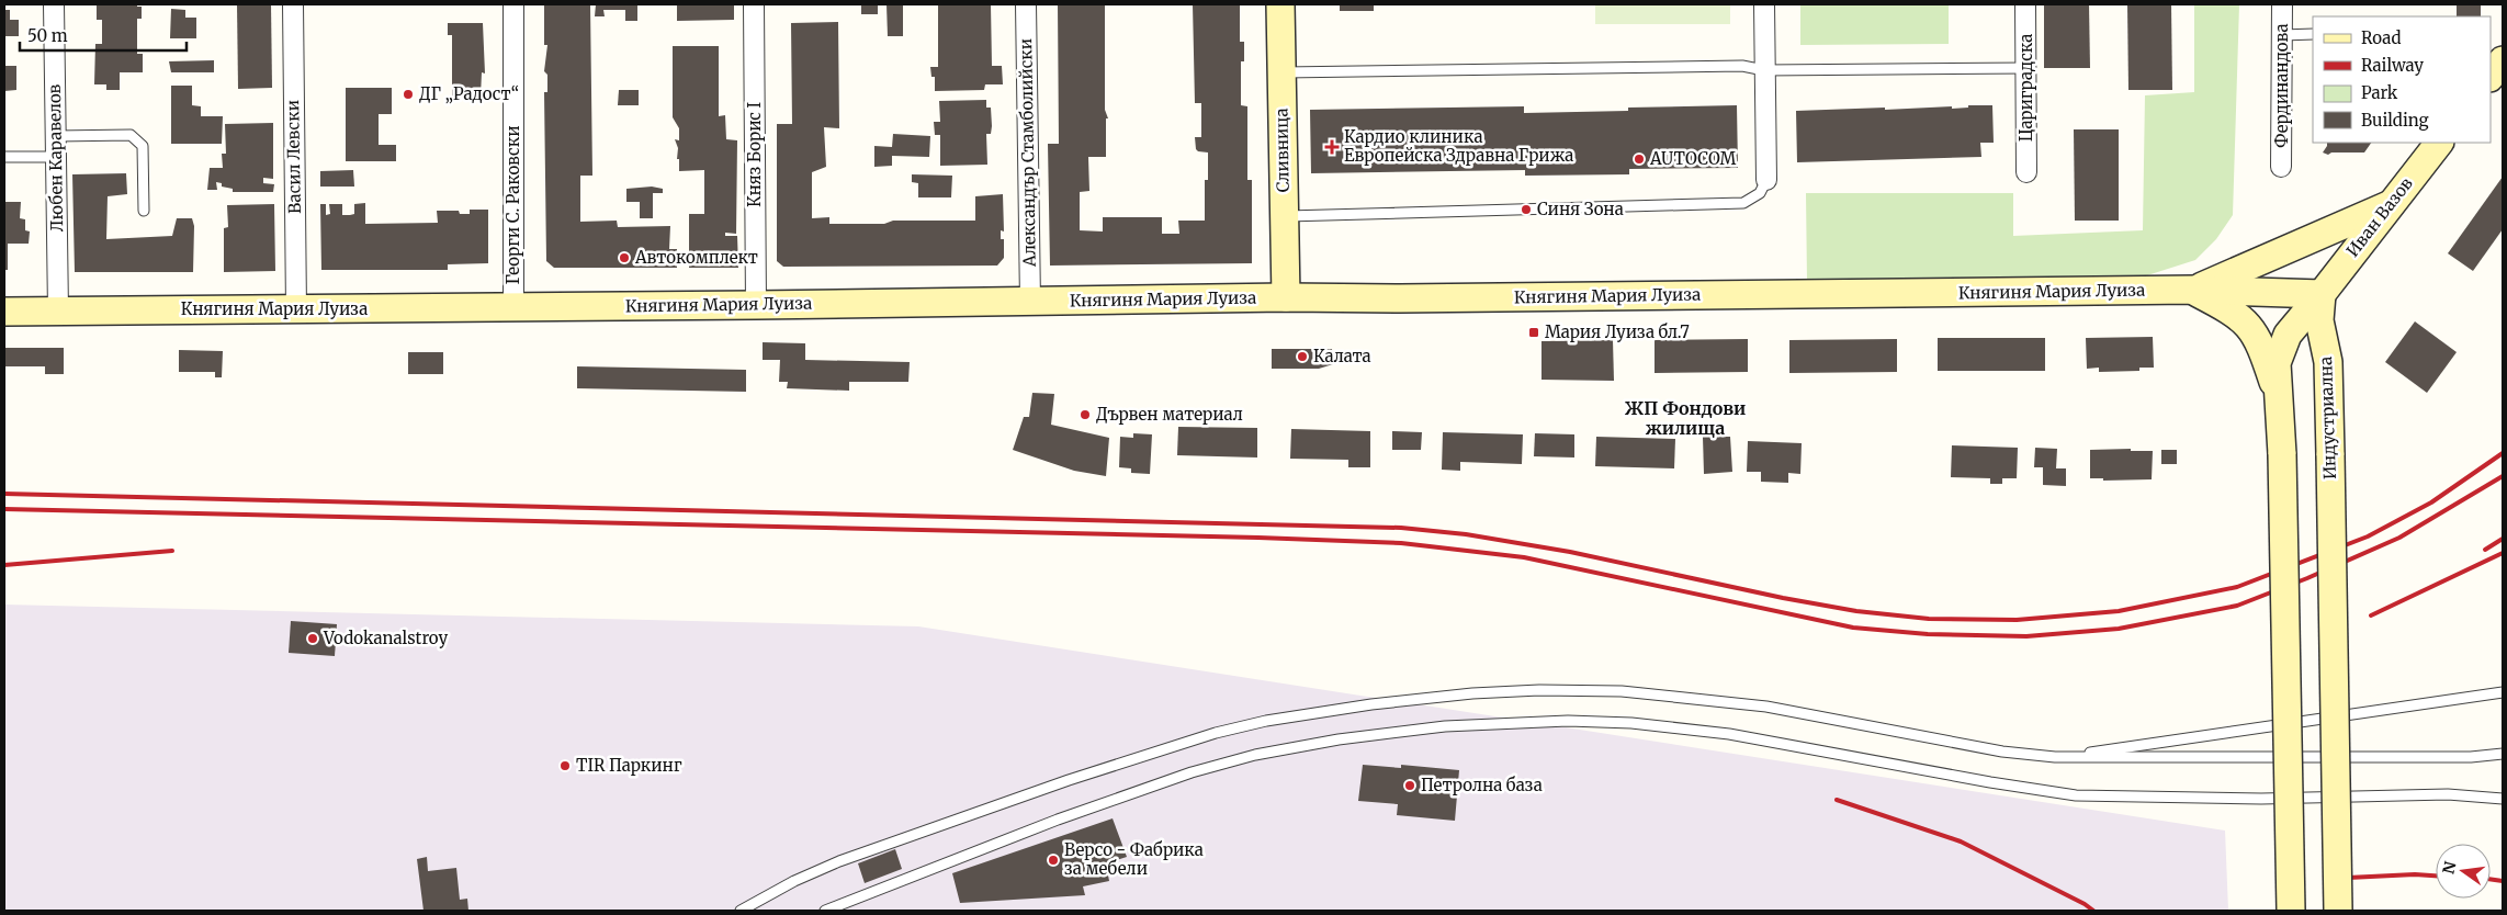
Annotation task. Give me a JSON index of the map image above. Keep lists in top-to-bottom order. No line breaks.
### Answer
{"streets":{"main road":["Сливница","Иван Вазов","Княгиня Мария Луиза","Индустриална"],"street":["Фердинандова","Цариградска","Александър Стамболийски","Княз Борис I","Васил Левски","Любен Каравелов","Георги С. Раковски"]},"crossings":[["Сливница","Княгиня Мария Луиза"],["Александър Стамболийски","Княгиня Мария Луиза"],["Княз Борис I","Княгиня Мария Луиза"],["Васил Левски","Княгиня Мария Луиза"],["Любен Каравелов","Княгиня Мария Луиза"],["Георги С. Раковски","Княгиня Мария Луиза"],["Иван Вазов","Княгиня Мария Луиза"],["Иван Вазов","Индустриална"],["Княгиня Мария Луиза","Индустриална"]],"districts":["ЖП Фондови жилища"],"places":{"other":["ДГ „Радост“","AUTOCOM","Синя Зона","Автокомплект","Калата","Дървен материал","Vodokanalstroy","TIR Паркинг","Петролна база","Версо - Фабрика за мебели"],"health":["Кардио клиника Европейска Здравна Грижа"],"transit":["Мария Луиза бл.7"]},"legend":["Road","Railway","Park","Building"],"scale_bar":"50 m","north":"left"}
